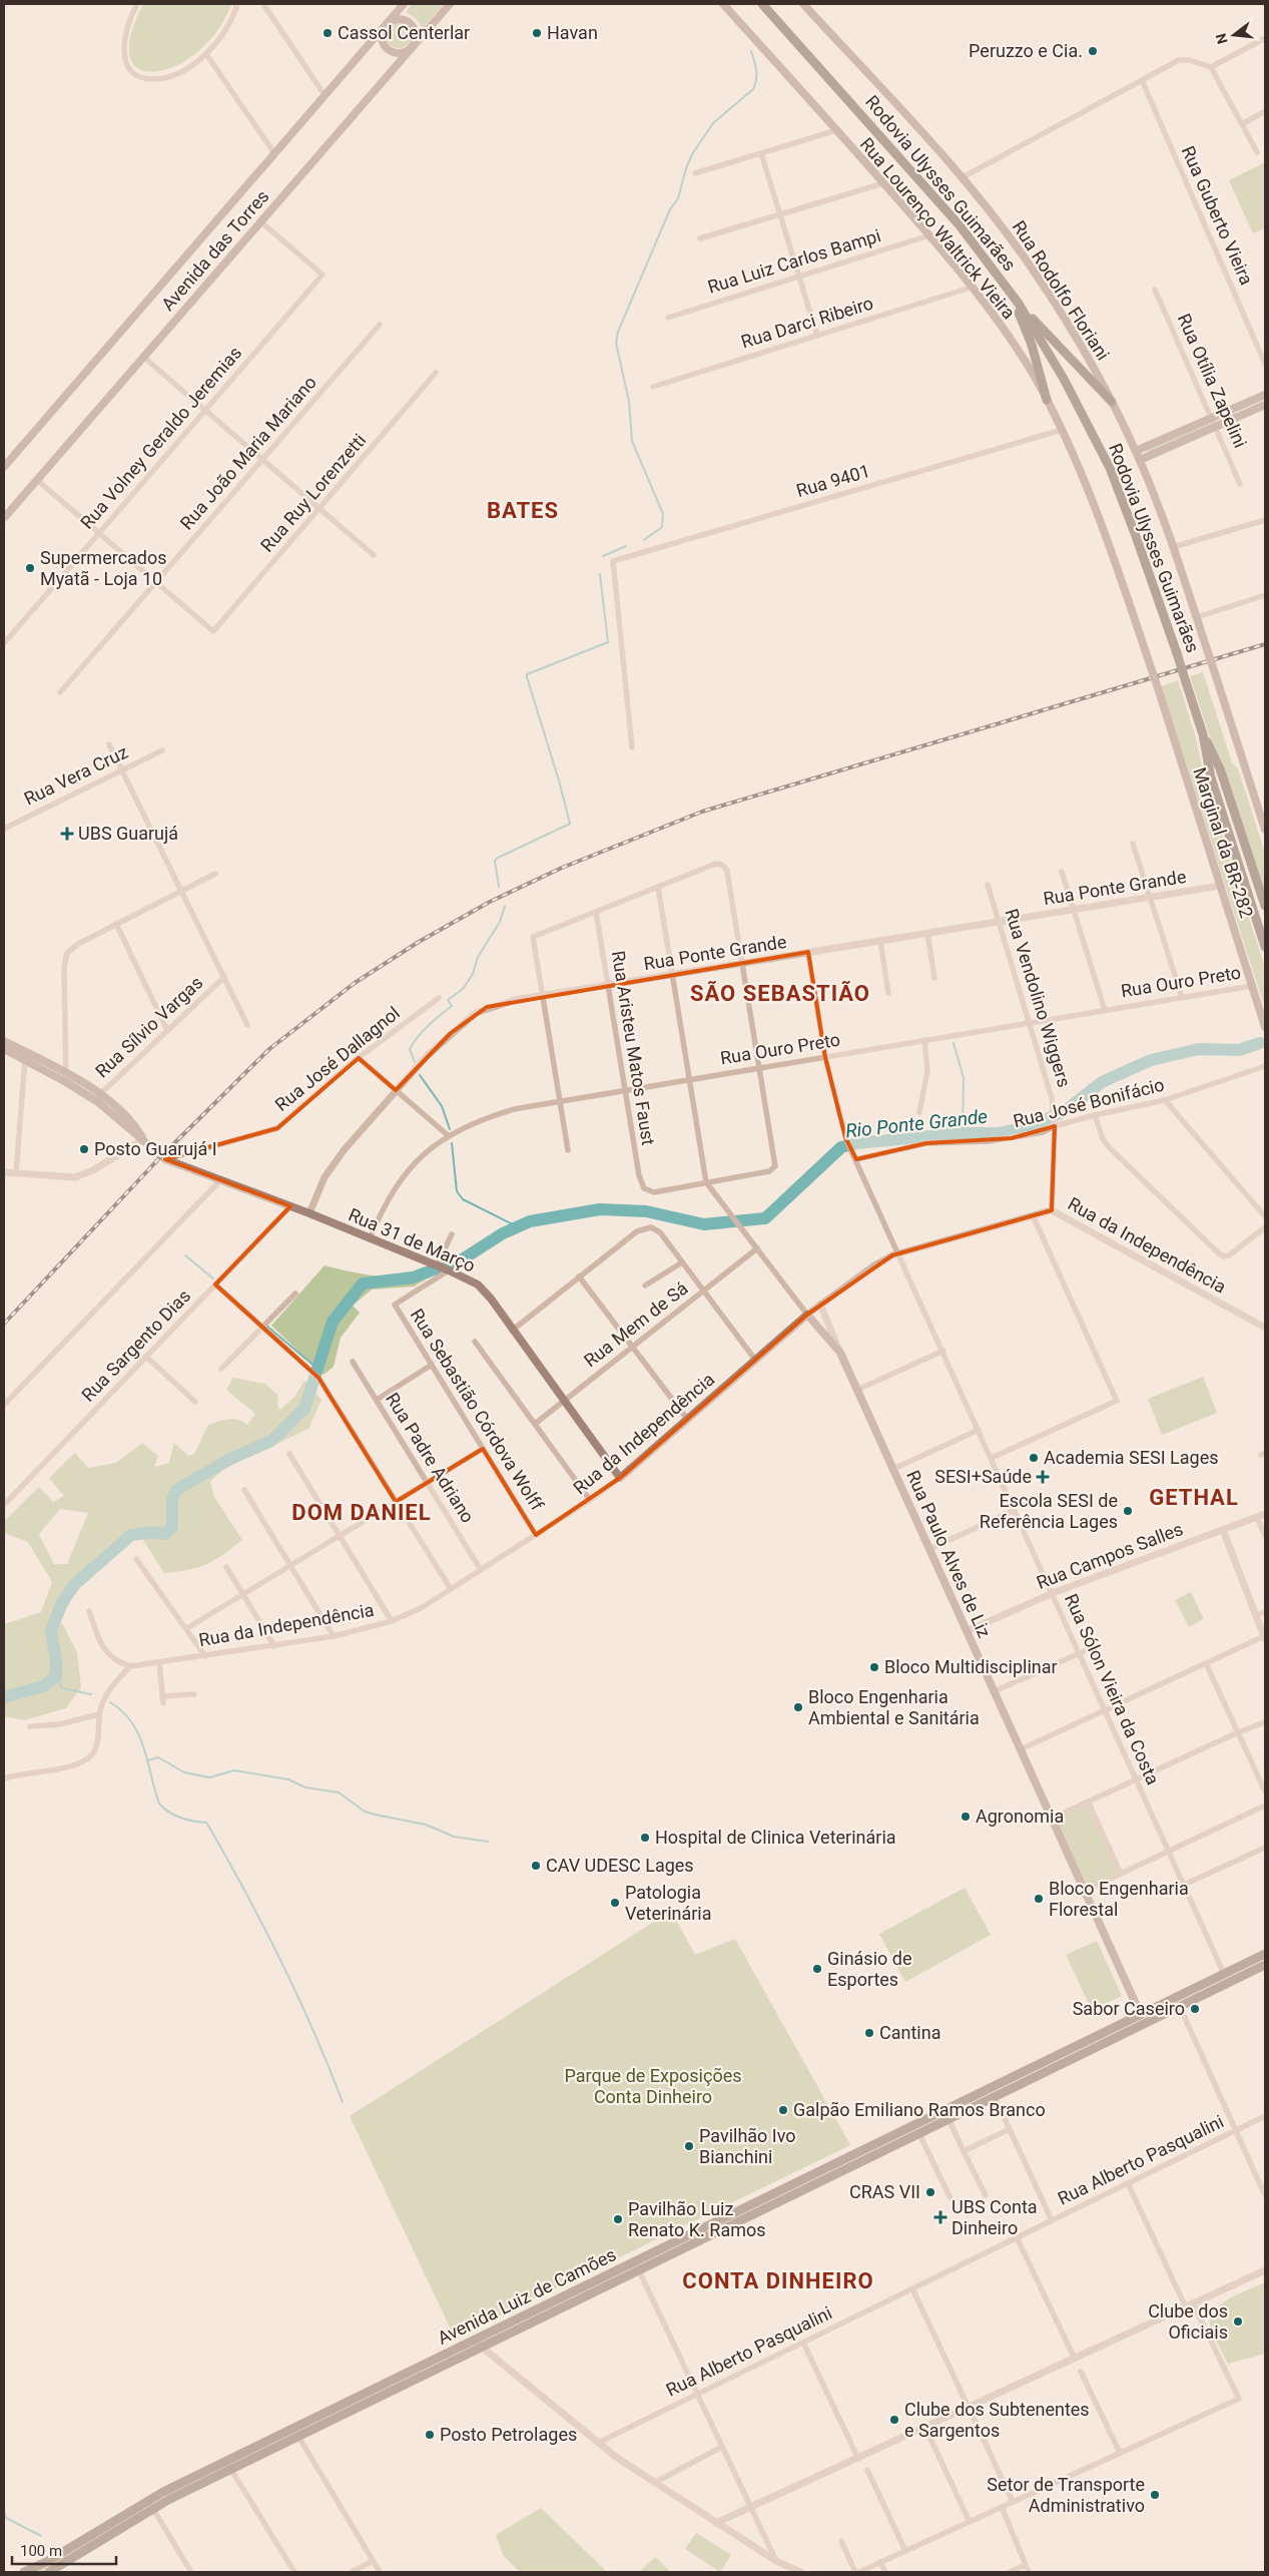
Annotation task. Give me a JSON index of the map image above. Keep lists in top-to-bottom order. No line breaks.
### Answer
{"streets":{"highway":["Rodovia Ulysses Guimarães"],"main road":["Rua Lourenço Waltrick Vieira","Avenida das Torres","Rua Rodolfo Floriani","Marginal da BR-282","Rua 31 de Março","Rua da Independência","Rua Paulo Alves de Liz","Avenida Luiz de Camões"],"street":["Rua Guberto Vieira","Rua Luiz Carlos Bampi","Rua Darci Ribeiro","Rua Otília Zapelini","Rua Volney Geraldo Jeremias","Rua João Maria Mariano","Rua 9401","Rua Ruy Lorenzetti","Rua Vera Cruz","Rua Ponte Grande","Rua Ouro Preto","Rua Vendolino Wiggers","Rua Sílvio Vargas","Rua Aristeu Matos Faust","Rua José Dallagnol","Rua José Bonifácio","Rua Mem de Sá","Rua Sargento Dias","Rua Sebastião Córdova Wolff","Rua Padre Adriano","Rua Campos Salles","Rua Sólon Vieira da Costa","Rua Alberto Pasqualini"]},"crossings":[["Rua Lourenço Waltrick Vieira","Rua Luiz Carlos Bampi"],["Rua Lourenço Waltrick Vieira","Rua Darci Ribeiro"],["Rua Lourenço Waltrick Vieira","Rua 9401"],["Rua Lourenço Waltrick Vieira","Marginal da BR-282"],["Avenida das Torres","Rua Volney Geraldo Jeremias"],["Rua João Maria Mariano","Rua Ruy Lorenzetti"],["Marginal da BR-282","Rua Ponte Grande"],["Marginal da BR-282","Rua Ouro Preto"],["Rua Ponte Grande","Rua Vendolino Wiggers"],["Rua Ponte Grande","Rua Aristeu Matos Faust"],["Rua Ponte Grande","Rua 31 de Março"],["Rua Ponte Grande","Rua Sólon Vieira da Costa"],["Rua Ouro Preto","Rua Vendolino Wiggers"],["Rua Ouro Preto","Rua Aristeu Matos Faust"],["Rua Ouro Preto","Rua 31 de Março"],["Rua Ouro Preto","Rua Sólon Vieira da Costa"],["Rua Vendolino Wiggers","Rua José Bonifácio"],["Rua Vendolino Wiggers","Rua da Independência"],["Rua Sílvio Vargas","Rua 31 de Março"],["Rua José Dallagnol","Rua 31 de Março"],["Rua José Bonifácio","Rua Sólon Vieira da Costa"],["Rua 31 de Março","Rua da Independência"],["Rua 31 de Março","Rua Mem de Sá"],["Rua 31 de Março","Rua Sargento Dias"],["Rua 31 de Março","Rua Sebastião Córdova Wolff"],["Rua da Independência","Rua Sebastião Córdova Wolff"],["Rua da Independência","Rua Padre Adriano"],["Rua da Independência","Rua Paulo Alves de Liz"],["Rua da Independência","Rua Sólon Vieira da Costa"],["Rua Paulo Alves de Liz","Rua Campos Salles"],["Rua Paulo Alves de Liz","Avenida Luiz de Camões"],["Rua Campos Salles","Rua Sólon Vieira da Costa"],["Rua Sólon Vieira da Costa","Avenida Luiz de Camões"]],"districts":["BATES","SÃO SEBASTIÃO","GETHAL","DOM DANIEL","CONTA DINHEIRO"],"water":["Rio Ponte Grande"],"parks":["Parque de Exposições Conta Dinheiro"],"places":{"other":["Cassol Centerlar","Havan","Peruzzo e Cia.","Supermercados Myatã - Loja 10","Posto Guarujá I","Academia SESI Lages","Escola SESI de Referência Lages","Bloco Multidisciplinar","Bloco Engenharia Ambiental e Sanitária","Agronomia","Hospital de Clinica Veterinária","CAV UDESC Lages","Bloco Engenharia Florestal","Patologia Veterinária","Ginásio de Esportes","Sabor Caseiro","Cantina","Galpão Emiliano Ramos Branco","Pavilhão Ivo Bianchini","CRAS VII","Pavilhão Luiz Renato K. Ramos","Clube dos Oficiais","Clube dos Subtenentes e Sargentos","Posto Petrolages","Setor de Transporte Administrativo"],"health":["UBS Guarujá","SESI+Saúde","UBS Conta Dinheiro"]},"scale_bar":"100 m","north":"left"}
